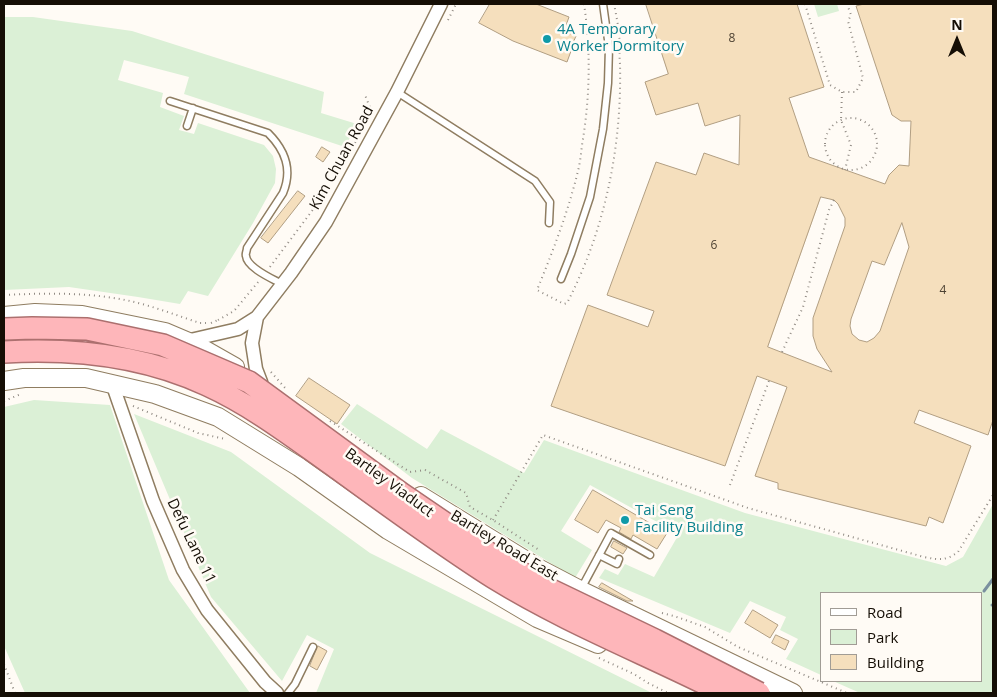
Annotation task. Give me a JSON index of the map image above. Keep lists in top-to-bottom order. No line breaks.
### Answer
{"streets":{"highway":["Bartley Viaduct"],"main road":["Bartley Road East"],"street":["Kim Chuan Road","Defu Lane 11"]},"crossings":[["Bartley Viaduct","Bartley Road East"]],"places":["4A Temporary Worker Dormitory","Tai Seng Facility Building"],"house_numbers":["8","6","4"],"legend":["Road","Park","Building"],"north":"top"}
